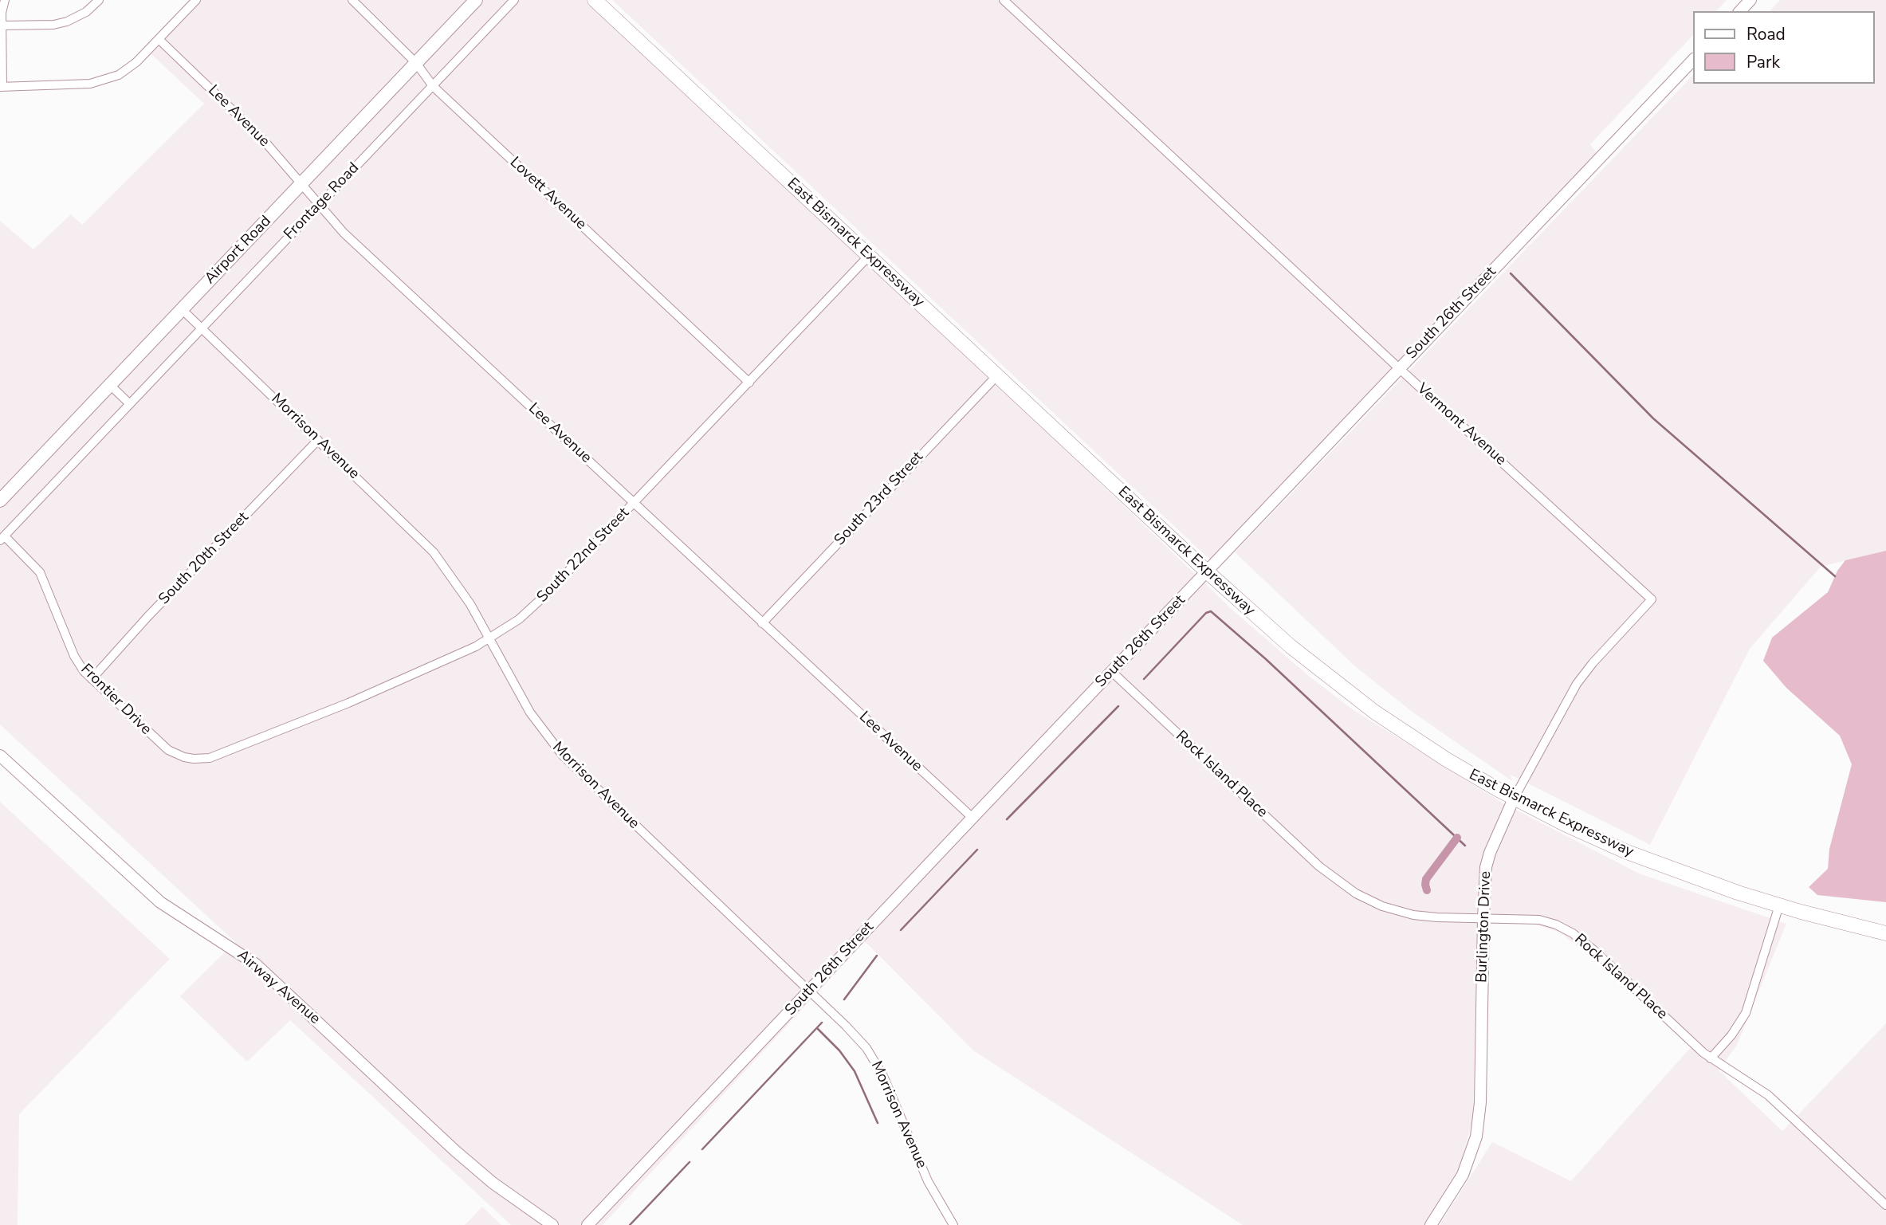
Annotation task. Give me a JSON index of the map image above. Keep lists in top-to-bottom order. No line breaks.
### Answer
{"streets":{"main road":["East Bismarck Expressway","Airport Road"],"street":["Lee Avenue","Lovett Avenue","Frontage Road","South 26th Street","Vermont Avenue","Morrison Avenue","South 23rd Street","South 22nd Street","South 20th Street","Frontier Drive","Rock Island Place","Burlington Drive","Airway Avenue"]},"crossings":[["Lee Avenue","Frontage Road"],["Lee Avenue","Airport Road"],["Lee Avenue","South 26th Street"],["Lee Avenue","South 23rd Street"],["Lee Avenue","South 22nd Street"],["Lovett Avenue","Frontage Road"],["Lovett Avenue","Airport Road"],["Lovett Avenue","South 22nd Street"],["Frontage Road","Morrison Avenue"],["Frontage Road","Frontier Drive"],["East Bismarck Expressway","South 26th Street"],["East Bismarck Expressway","South 23rd Street"],["East Bismarck Expressway","South 22nd Street"],["East Bismarck Expressway","Burlington Drive"],["Airport Road","Morrison Avenue"],["South 26th Street","Vermont Avenue"],["South 26th Street","Morrison Avenue"],["South 26th Street","Rock Island Place"],["Vermont Avenue","Burlington Drive"],["Morrison Avenue","South 22nd Street"],["Morrison Avenue","South 20th Street"],["South 22nd Street","Frontier Drive"],["South 20th Street","Frontier Drive"],["Rock Island Place","Burlington Drive"]],"legend":["Road","Park"]}
